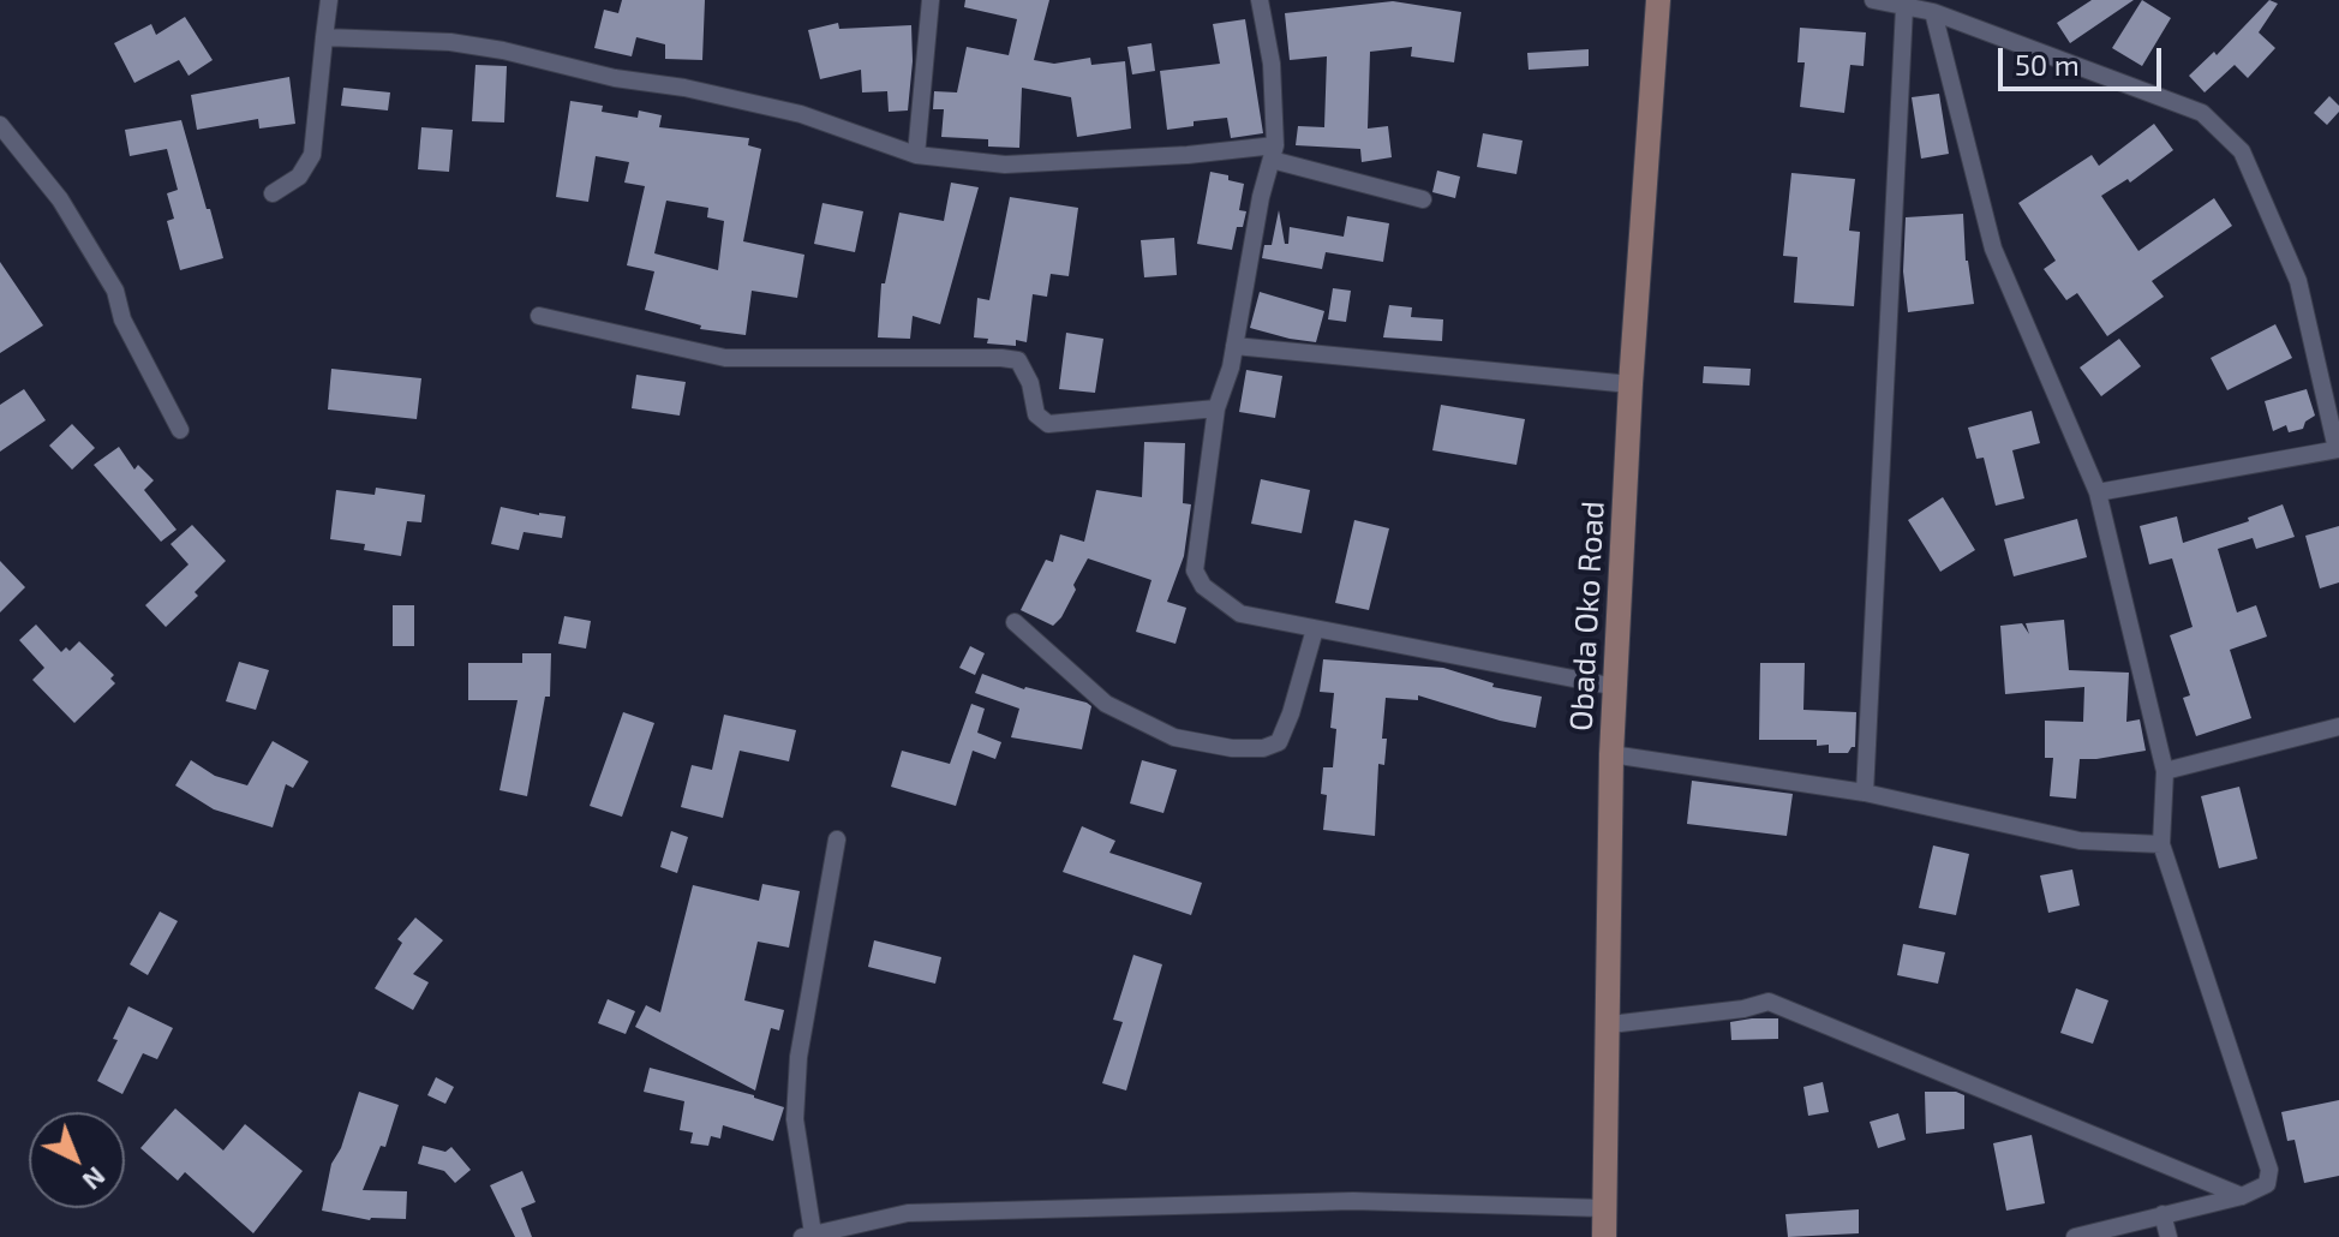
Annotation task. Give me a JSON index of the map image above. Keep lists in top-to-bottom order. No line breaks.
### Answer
{"streets":{"main road":["Obada Oko Road"]},"scale_bar":"50 m","north":"bottom right"}
